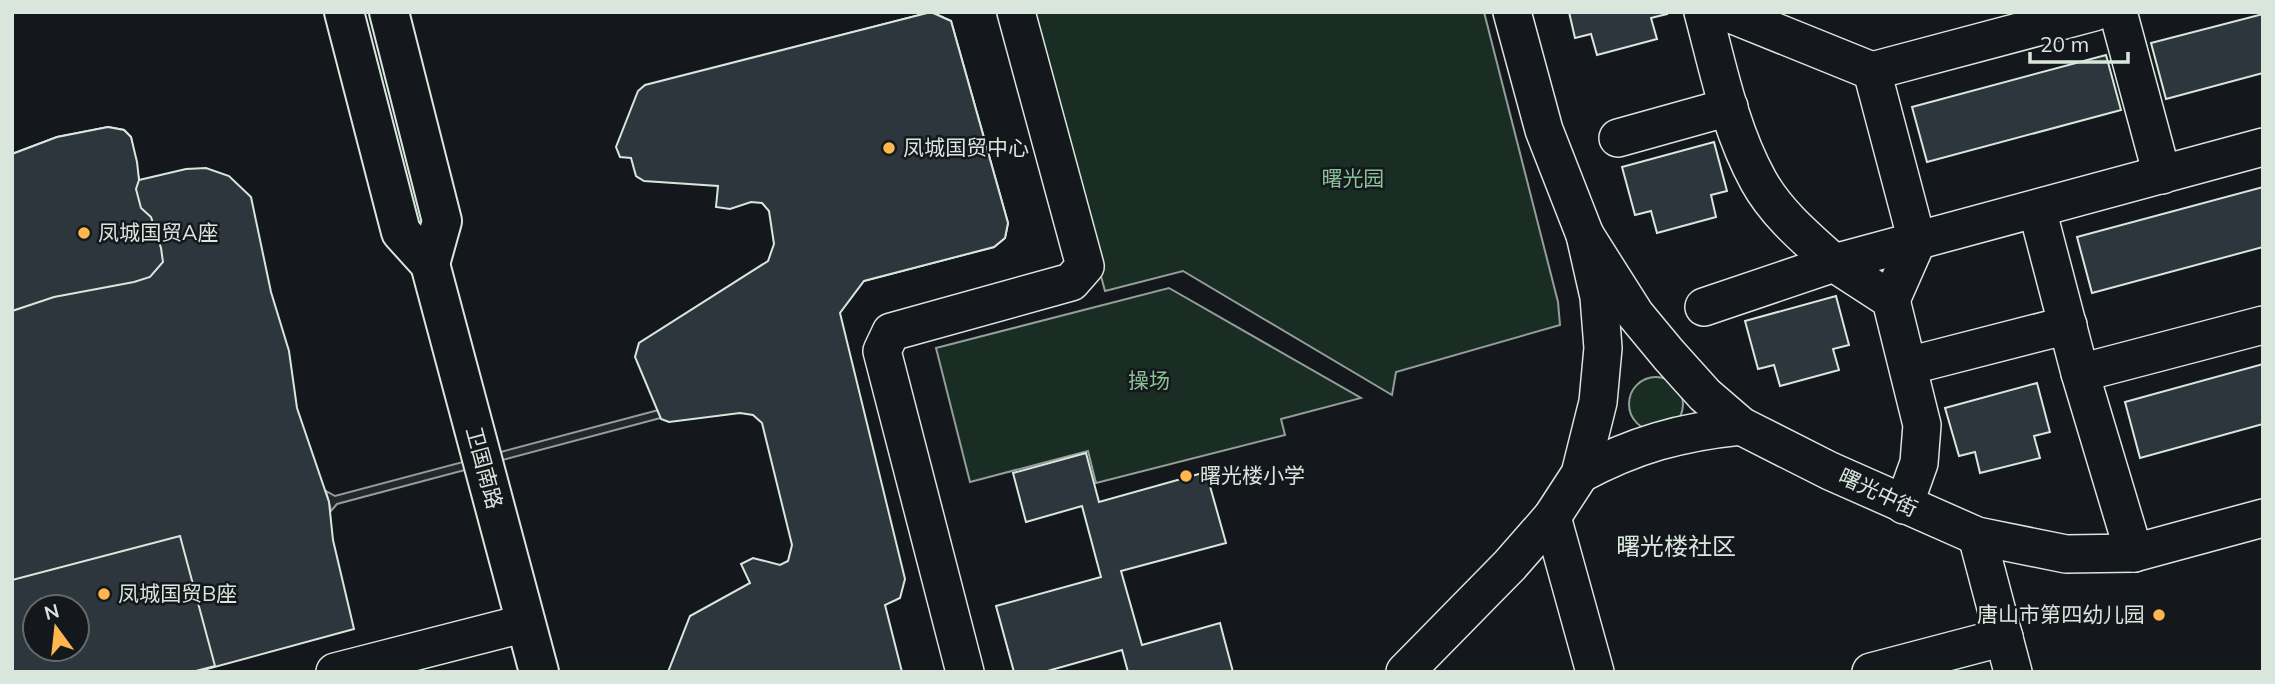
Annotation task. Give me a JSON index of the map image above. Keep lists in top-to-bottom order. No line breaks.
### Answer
{"streets":{"main road":["卫国南路"],"street":["曙光中街"]},"districts":["曙光楼社区"],"parks":["曙光园","操场"],"places":["凤城国贸中心","凤城国贸A座","曙光楼小学","凤城国贸B座","唐山市第四幼儿园"],"scale_bar":"20 m","north":"top"}
